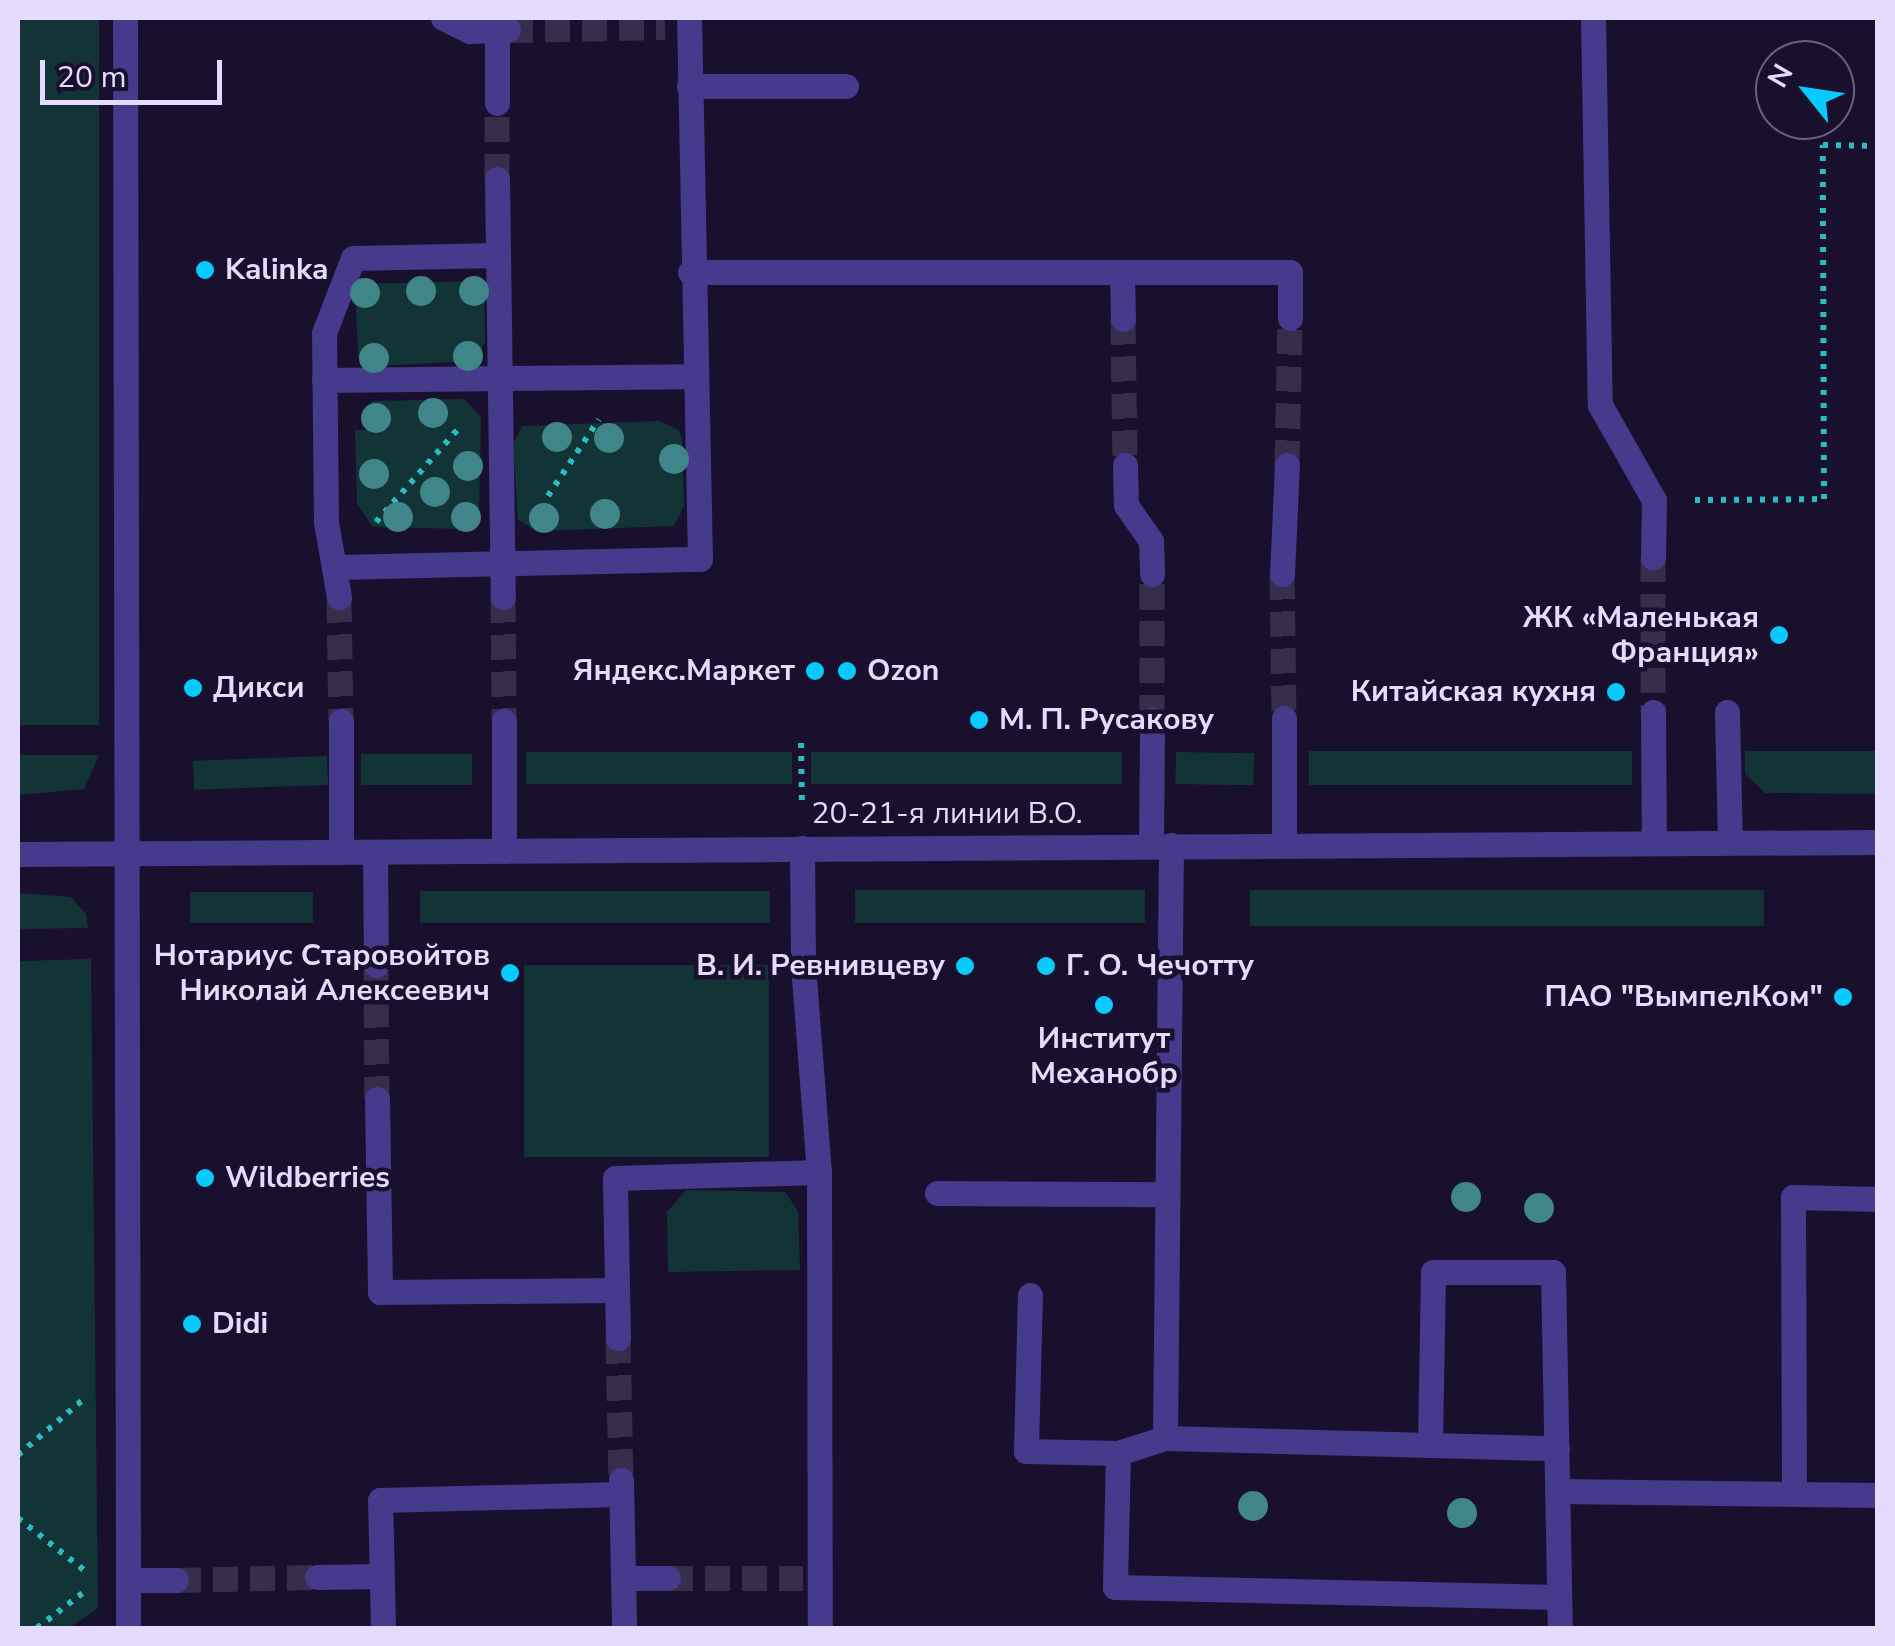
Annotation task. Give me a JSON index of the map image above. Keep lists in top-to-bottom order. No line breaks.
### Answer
{"streets":{"street":["20-21-я линии В.О."]},"places":["Kalinka","ЖК «Маленькая Франция»","Яндекс.Маркет","Ozon","Дикси","Китайская кухня","М. П. Русакову","В. И. Ревнивцеву","Г. О. Чечотту","Нотариус Старовойтов Николай Алексеевич","ПАО \"ВымпелКом\"","Институт Механобр","Wildberries","Didi"],"scale_bar":"20 m","north":"top left"}
